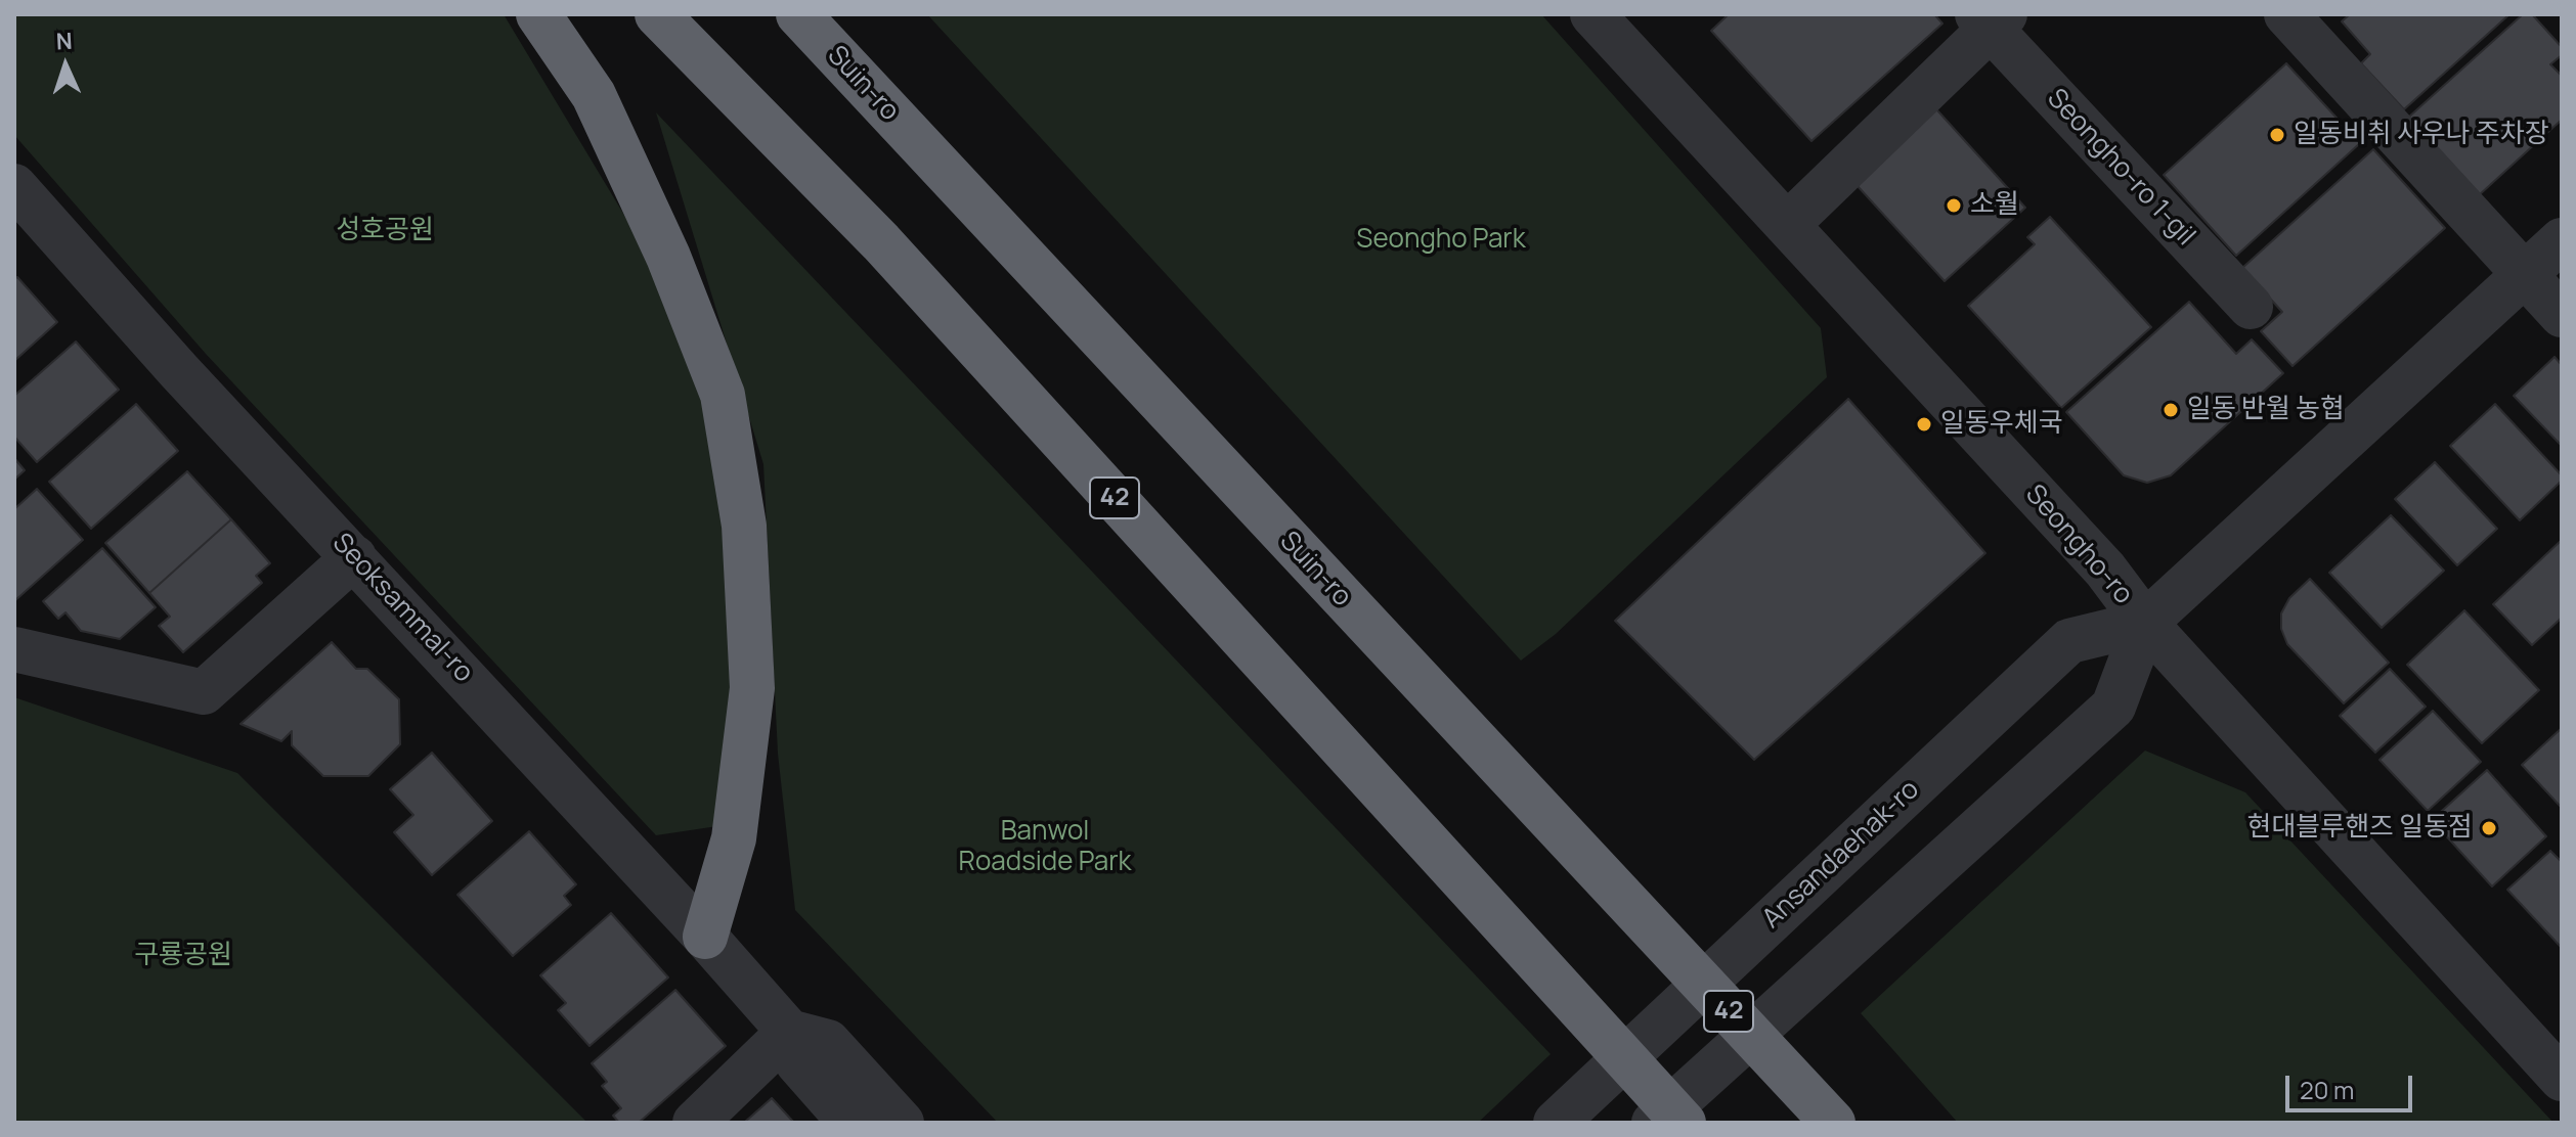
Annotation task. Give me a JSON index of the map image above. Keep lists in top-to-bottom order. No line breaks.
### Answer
{"streets":{"highway":["Suin-ro","42"],"street":["Seongho-ro 1-gil","Seongho-ro","Seoksammal-ro","Ansandaehak-ro"]},"crossings":[["Seongho-ro 1-gil","Seongho-ro"],["Seongho-ro","Ansandaehak-ro"]],"parks":["성호공원","Seongho Park","Banwol Roadside Park","구룡공원"],"places":["일동비취 사우나 주차장","소월","일동 반월 농협","일동우체국","현대블루핸즈 일동점"],"scale_bar":"20 m","north":"top"}
